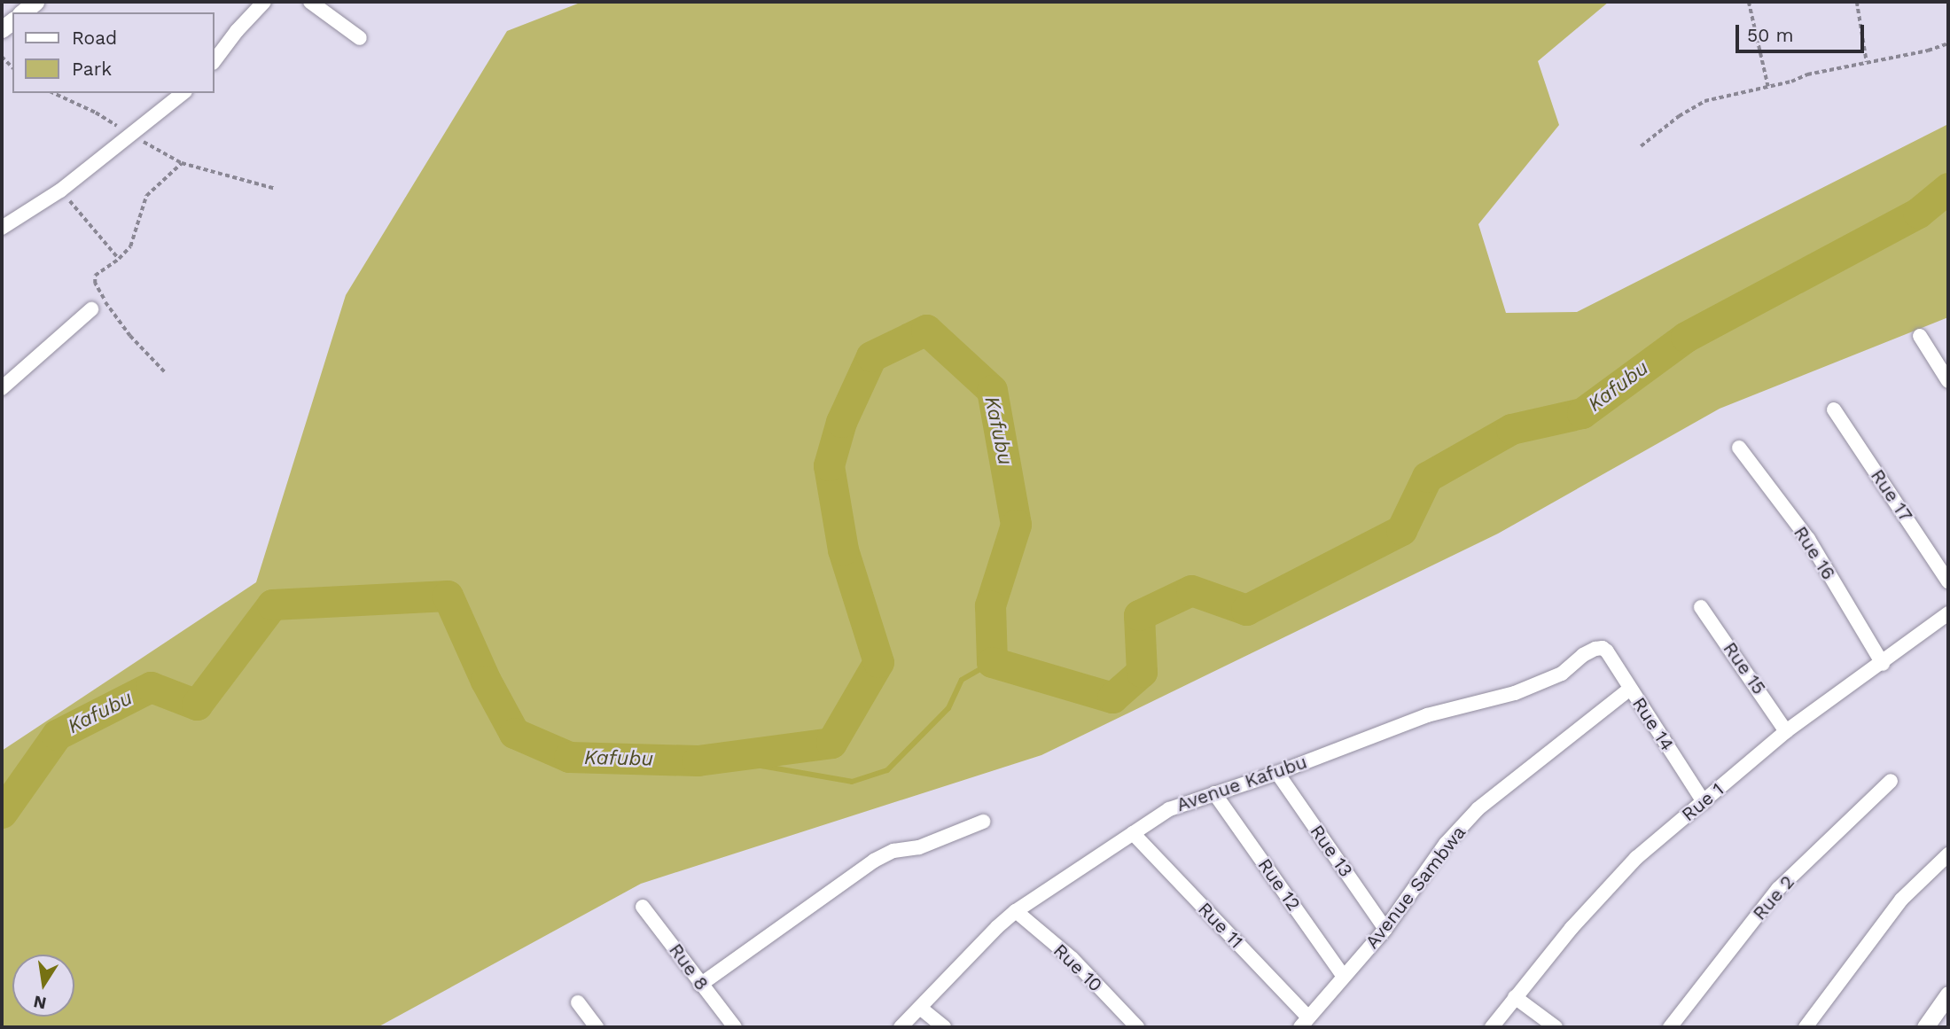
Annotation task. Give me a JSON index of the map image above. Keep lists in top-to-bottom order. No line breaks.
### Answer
{"streets":{"street":["Rue 17","Rue 16","Rue 15","Rue 14","Avenue Kafubu","Rue 1","Rue 13","Rue 12","Avenue Sambwa","Rue 2","Rue 11","Rue 8","Rue 10"]},"crossings":[["Rue 16","Rue 1"],["Rue 15","Rue 1"],["Rue 14","Avenue Kafubu"],["Rue 14","Rue 1"],["Rue 14","Avenue Sambwa"],["Avenue Kafubu","Rue 13"],["Avenue Kafubu","Rue 12"],["Avenue Kafubu","Rue 11"],["Avenue Kafubu","Rue 10"],["Rue 13","Avenue Sambwa"],["Rue 12","Avenue Sambwa"],["Avenue Sambwa","Rue 11"]],"water":["Kafubu"],"legend":["Road","Park"],"scale_bar":"50 m","north":"bottom"}
